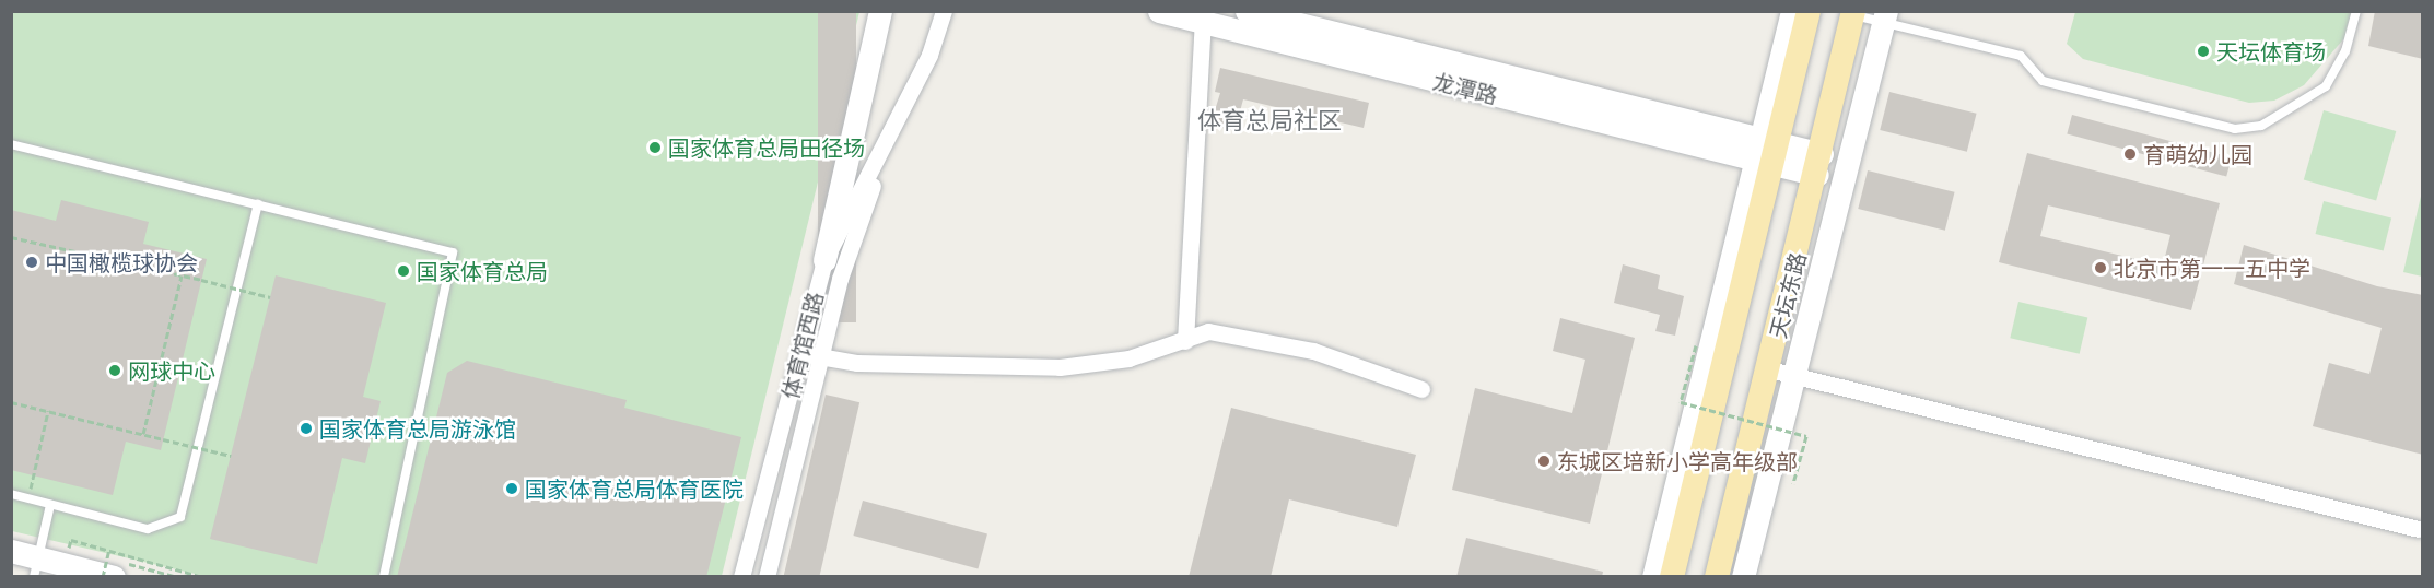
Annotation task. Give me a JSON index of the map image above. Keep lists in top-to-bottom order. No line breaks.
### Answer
{"streets":{"main road":["天坛东路"],"street":["龙潭路","体育馆西路"]},"crossings":[["龙潭路","天坛东路"]],"districts":["体育总局社区"],"places":["天坛体育场","国家体育总局田径场","育萌幼儿园","中国橄榄球协会","北京市第一一五中学","国家体育总局","网球中心","国家体育总局游泳馆","东城区培新小学高年级部","国家体育总局体育医院"]}
